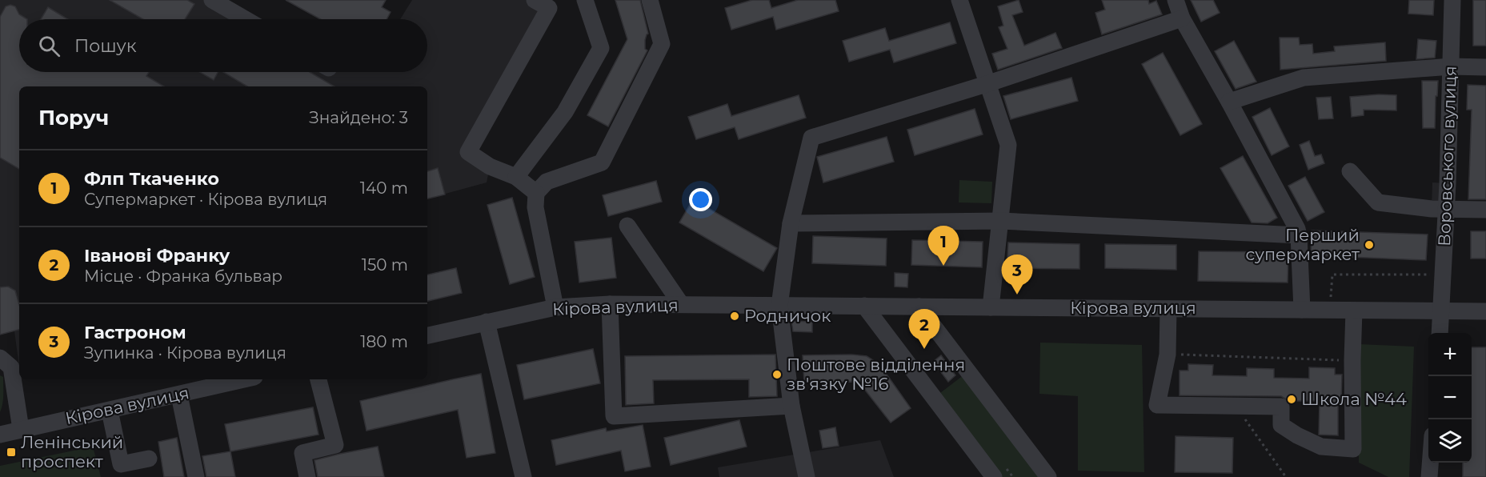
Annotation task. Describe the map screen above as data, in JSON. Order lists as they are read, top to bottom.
{
  "streets": {
    "street": ["Воровського вулиця", "Кірова вулиця"]
  },
  "crossings": [
    ["Воровського вулиця", "Кірова вулиця"]
  ],
  "places": {
    "other": [
      "Перший супермаркет",
      "Родничок",
      "Поштове відділення зв'язку №16",
      "Школа №44"
    ],
    "transit": ["Ленінський проспект"]
  },
  "page": {
    "search": "Пошук",
    "heading": ["Поруч", "Знайдено: 3"],
    "list": [
      {
        "mark": "1",
        "name": "Флп Ткаченко",
        "note": "Супермаркет · Кірова вулиця",
        "value": "140 m"
      },
      {
        "mark": "2",
        "name": "Іванові Франку",
        "note": "Місце · Франка бульвар",
        "value": "150 m"
      },
      {
        "mark": "3",
        "name": "Гастроном",
        "note": "Зупинка · Кірова вулиця",
        "value": "180 m"
      }
    ],
    "pins": ["1", "3", "2"],
    "map_buttons": ["+", "−"]
  }
}
